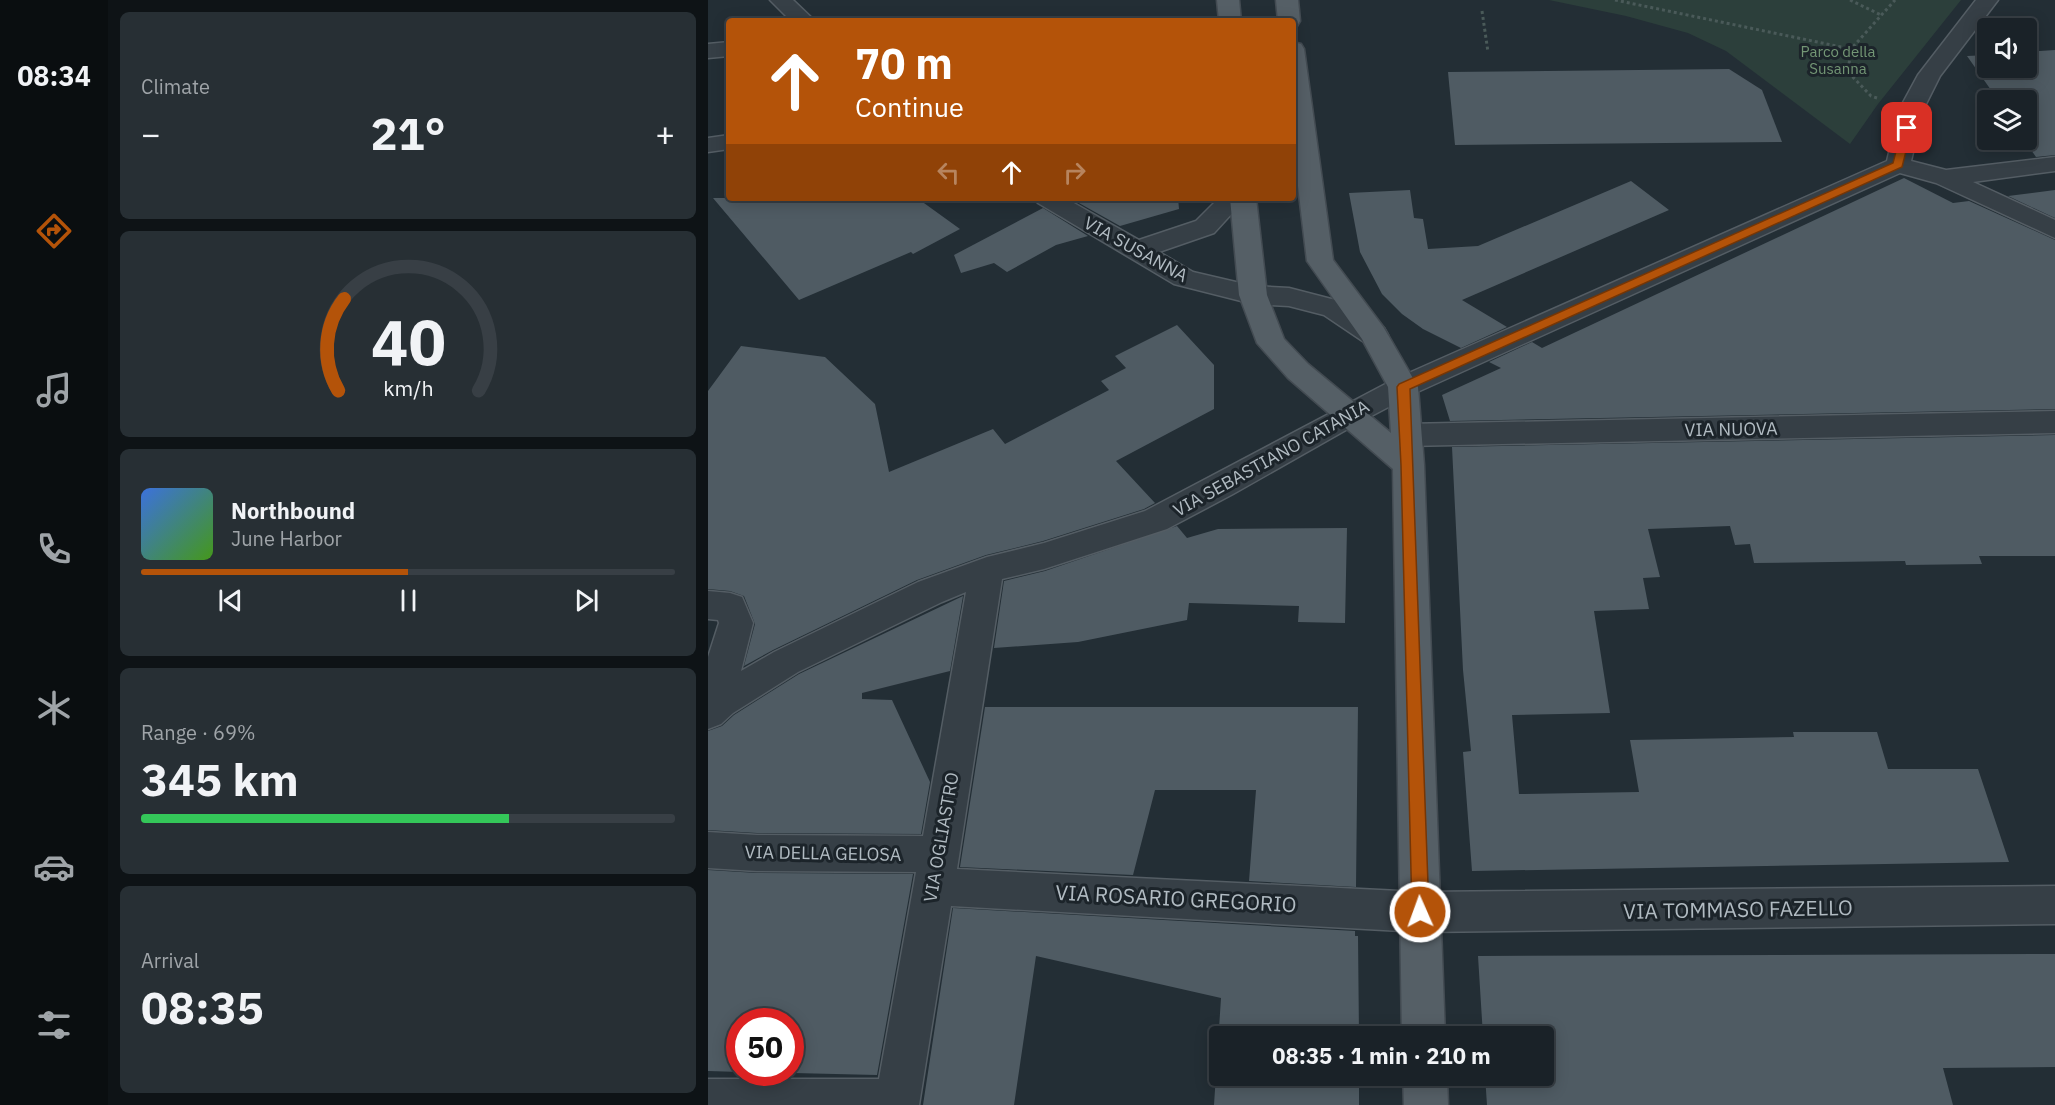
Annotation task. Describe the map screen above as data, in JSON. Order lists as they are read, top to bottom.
{
  "streets": {
    "street": [
      "VIA SUSANNA",
      "VIA NUOVA",
      "VIA SEBASTIANO CATANIA",
      "VIA OGLIASTRO",
      "VIA DELLA GELOSA",
      "VIA ROSARIO GREGORIO",
      "VIA TOMMASO FAZELLO"
    ]
  },
  "crossings": [
    ["VIA SEBASTIANO CATANIA", "VIA OGLIASTRO"],
    ["VIA OGLIASTRO", "VIA DELLA GELOSA"],
    ["VIA OGLIASTRO", "VIA ROSARIO GREGORIO"],
    ["VIA DELLA GELOSA", "VIA ROSARIO GREGORIO"],
    ["VIA ROSARIO GREGORIO", "VIA TOMMASO FAZELLO"]
  ],
  "parks": ["Parco della Susanna"],
  "page": {
    "tabs": "08:34",
    "tile": [
      "Climate",
      ["Range · 69%", "345 km"],
      ["Arrival", "08:35"]
    ],
    "turn": ["70 m", "Continue"],
    "heat": ["−", "21°", "+"],
    "song": ["Northbound", "June Harbor"],
    "limit": "50",
    "trip": "08:35 · 1 min · 210 m",
    "gauge": ["40", "km/h"]
  }
}
